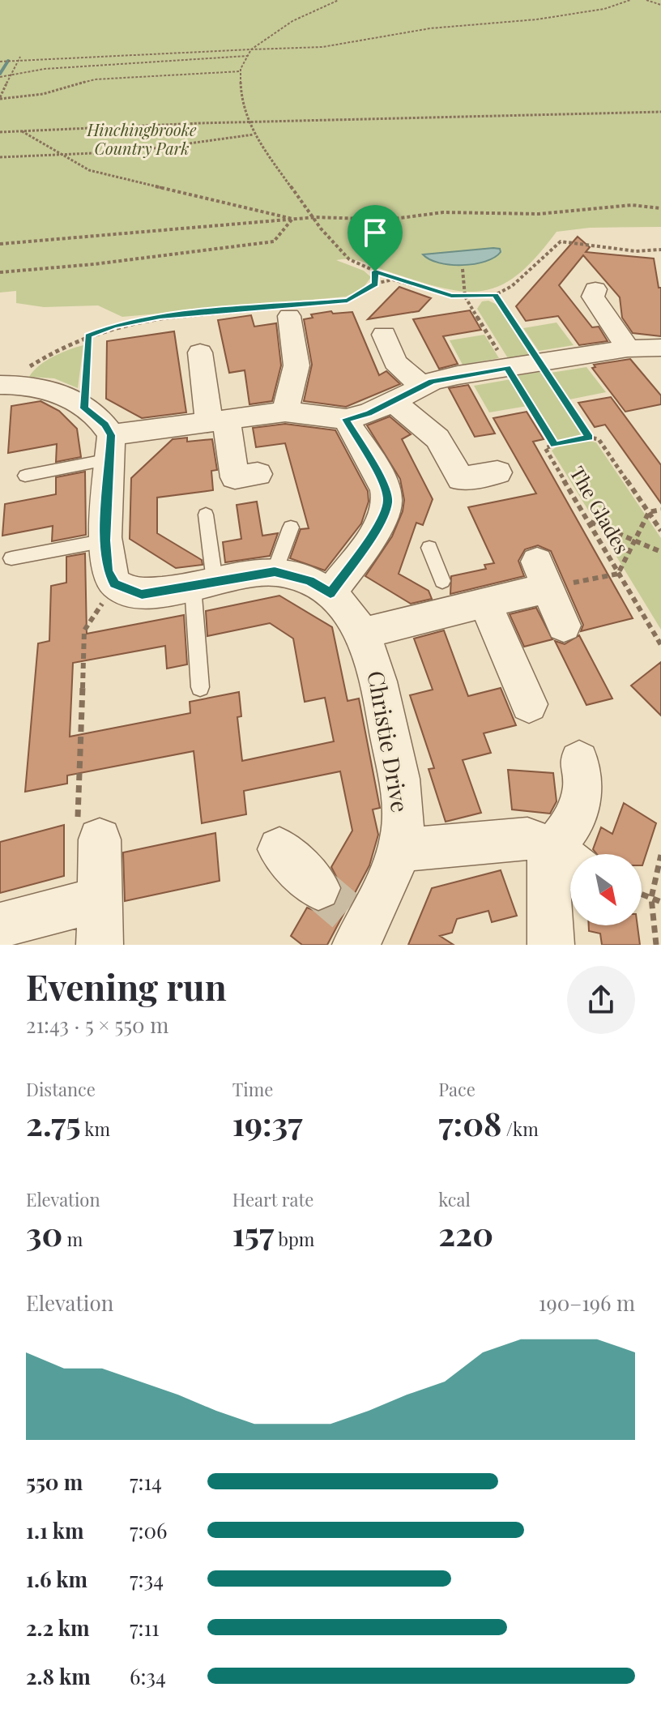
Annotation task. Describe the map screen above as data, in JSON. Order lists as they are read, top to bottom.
{
  "streets": {
    "street": ["Christie Drive"],
    "path": ["The Glades"]
  },
  "parks": ["Hinchingbrooke Country Park"],
  "north": "bottom right",
  "page": {
    "heading": ["Evening run", "21:43 · 5 × 550 m"],
    "stats": [
      ["Distance", "2.75 km"],
      ["Time", "19:37"],
      ["Pace", "7:08 /km"],
      ["Elevation", "30 m"],
      ["Heart rate", "157 bpm"],
      ["kcal", "220"]
    ],
    "chart": ["Elevation", "190–196 m"],
    "list": [
      {
        "name": "550 m",
        "note": "7:14"
      },
      {
        "name": "1.1 km",
        "note": "7:06"
      },
      {
        "name": "1.6 km",
        "note": "7:34"
      },
      {
        "name": "2.2 km",
        "note": "7:11"
      },
      {
        "name": "2.8 km",
        "note": "6:34"
      }
    ]
  }
}
